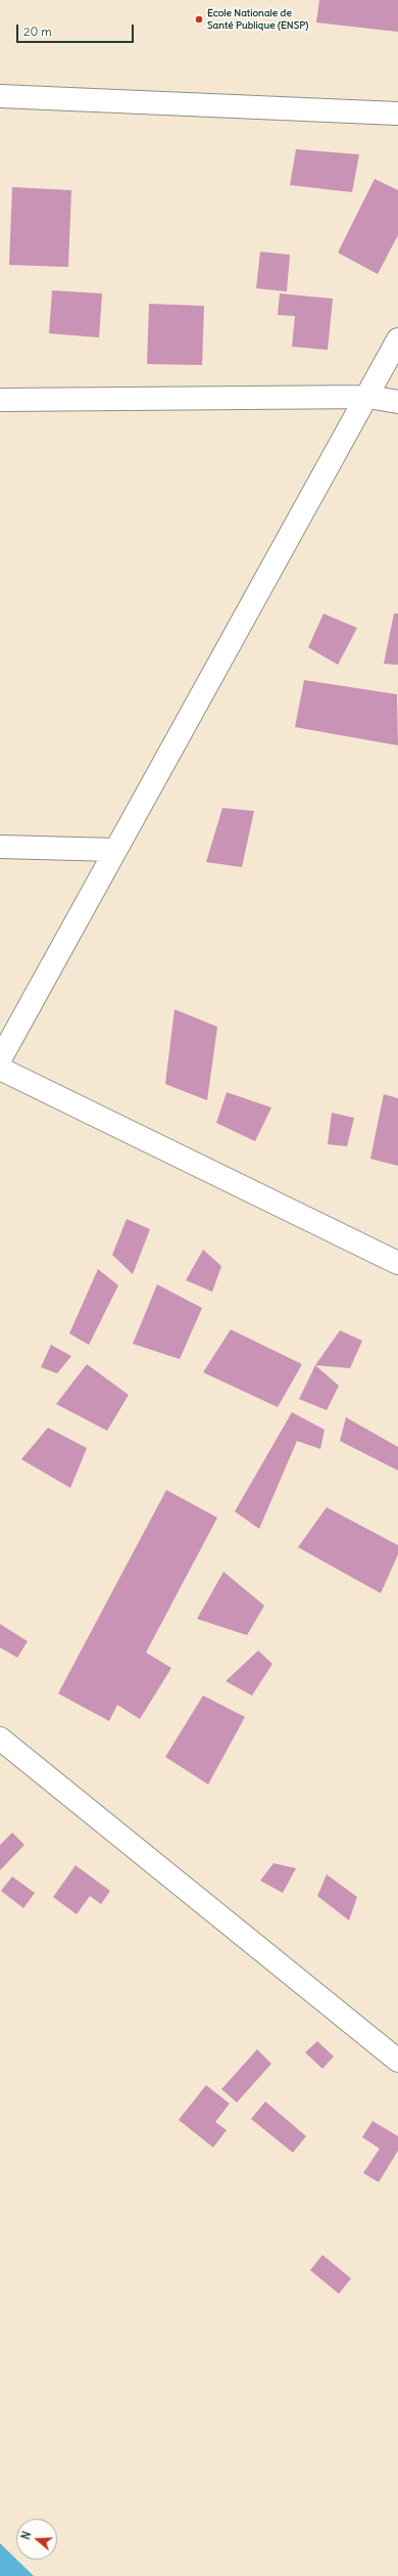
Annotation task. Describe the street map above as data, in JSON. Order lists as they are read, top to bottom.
{
  "places": ["Ecole Nationale de Santé Publique (ENSP)"],
  "scale_bar": "20 m",
  "north": "left"
}
